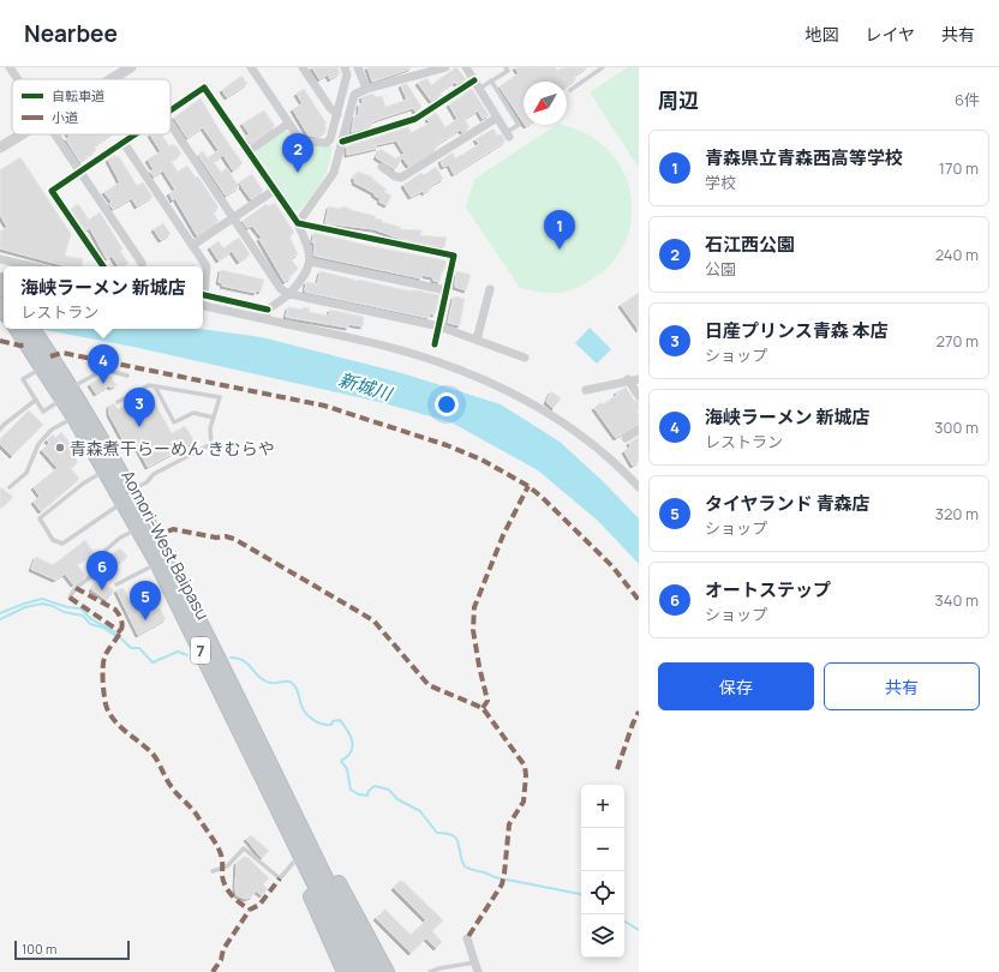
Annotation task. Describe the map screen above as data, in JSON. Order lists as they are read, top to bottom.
{
  "streets": {
    "highway": ["Aomori-West Baipasu", "7"]
  },
  "water": ["新城川"],
  "places": ["青森煮干らーめん きむらや"],
  "legend": ["自転車道", "小道"],
  "scale_bar": "100 m",
  "north": "bottom left",
  "page": {
    "header": "Nearbee",
    "nav": ["地図", "レイヤ", "共有"],
    "heading": ["周辺", "6件"],
    "list": [
      {
        "mark": "1",
        "name": "青森県立青森西高等学校",
        "note": "学校",
        "value": "170 m"
      },
      {
        "mark": "2",
        "name": "石江西公園",
        "note": "公園",
        "value": "240 m"
      },
      {
        "mark": "3",
        "name": "日産プリンス青森 本店",
        "note": "ショップ",
        "value": "270 m"
      },
      {
        "mark": "4",
        "name": "海峡ラーメン 新城店",
        "note": "レストラン",
        "value": "300 m"
      },
      {
        "mark": "5",
        "name": "タイヤランド 青森店",
        "note": "ショップ",
        "value": "320 m"
      },
      {
        "mark": "6",
        "name": "オートステップ",
        "note": "ショップ",
        "value": "340 m"
      }
    ],
    "pins": [
      "2",
      "1",
      "4",
      "3",
      "6",
      "5"
    ],
    "popup": ["海峡ラーメン 新城店", "レストラン"],
    "buttons": ["保存", "共有"],
    "map_buttons": ["+", "−"],
    "scale": "100 m"
  }
}
